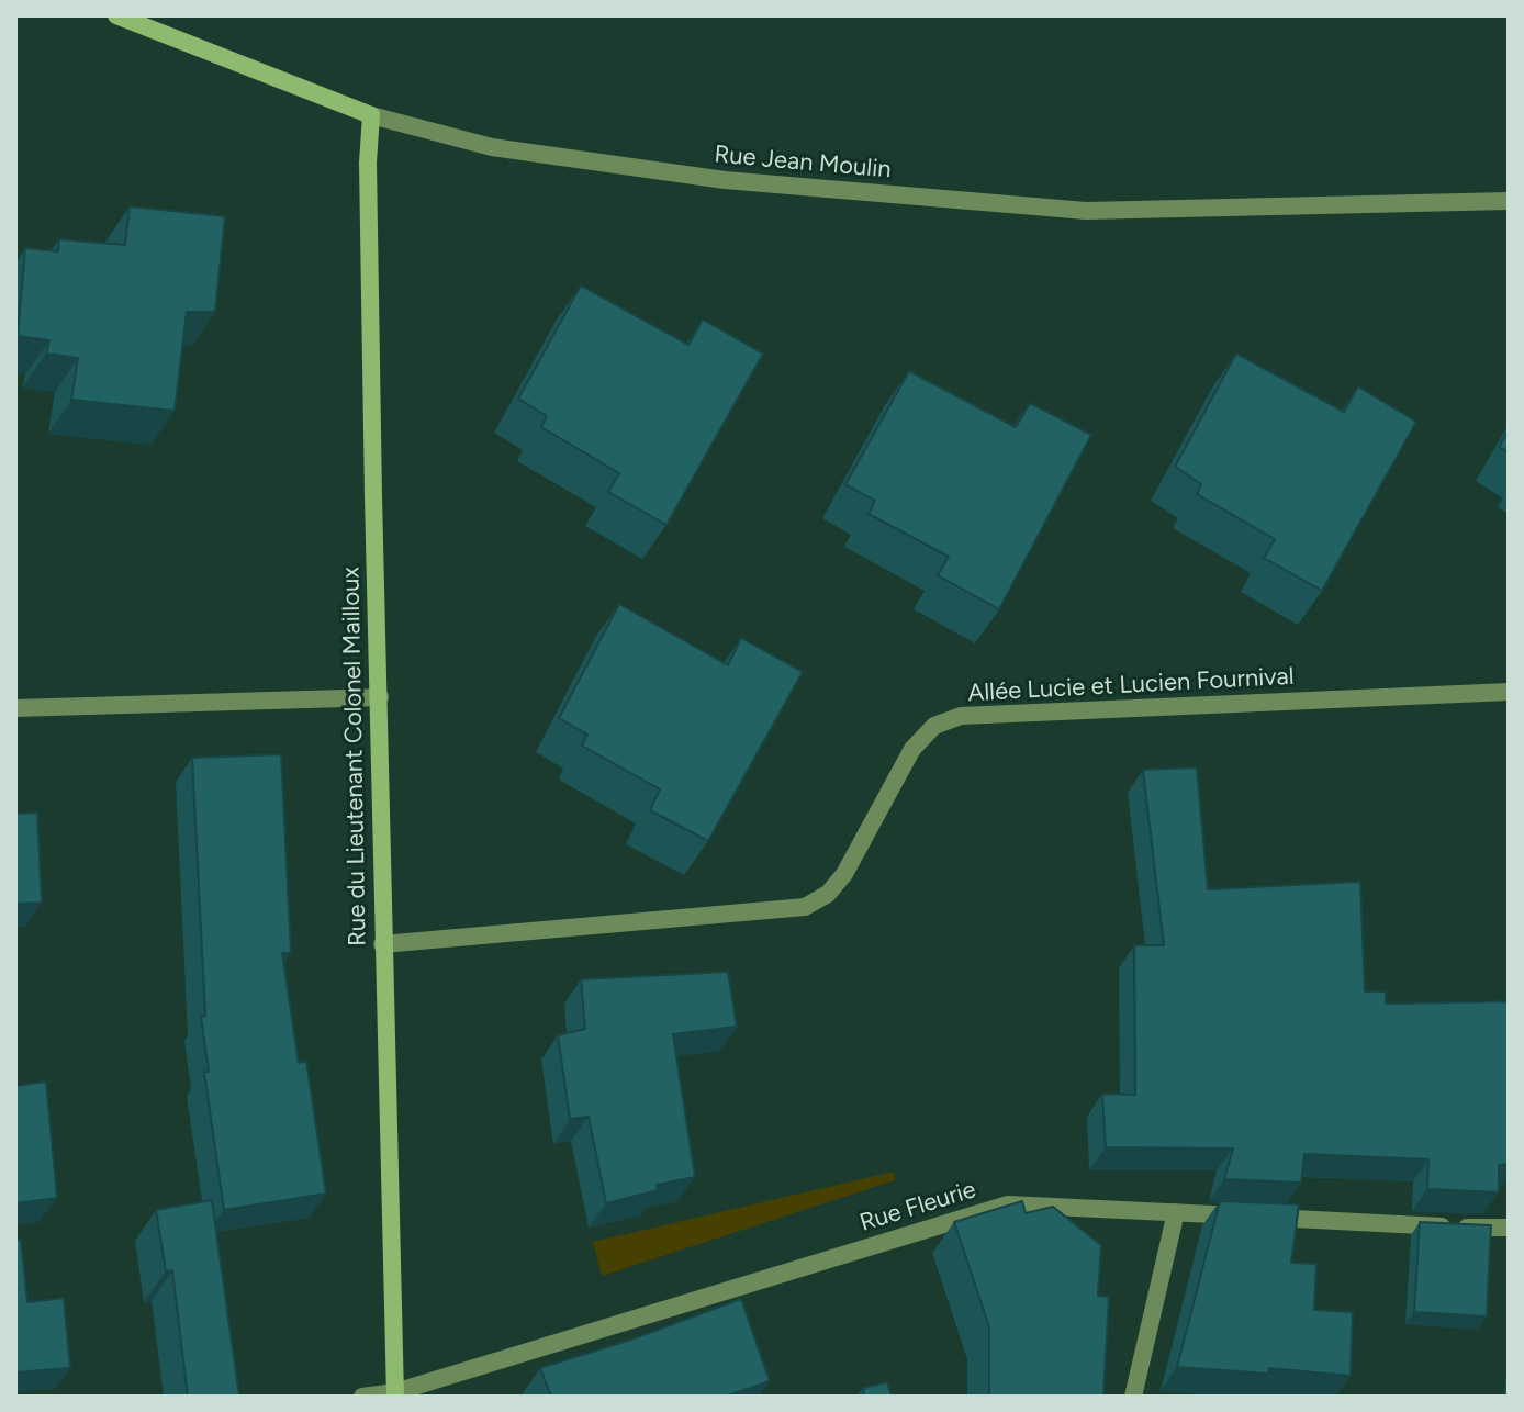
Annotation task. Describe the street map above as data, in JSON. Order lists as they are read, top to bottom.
{
  "streets": {
    "street": [
      "Rue Jean Moulin",
      "Allée Lucie et Lucien Fournival",
      "Rue du Lieutenant Colonel Mailloux",
      "Rue Fleurie"
    ]
  },
  "crossings": [
    ["Rue Jean Moulin", "Rue du Lieutenant Colonel Mailloux"],
    ["Allée Lucie et Lucien Fournival", "Rue du Lieutenant Colonel Mailloux"],
    ["Rue du Lieutenant Colonel Mailloux", "Rue Fleurie"]
  ]
}
